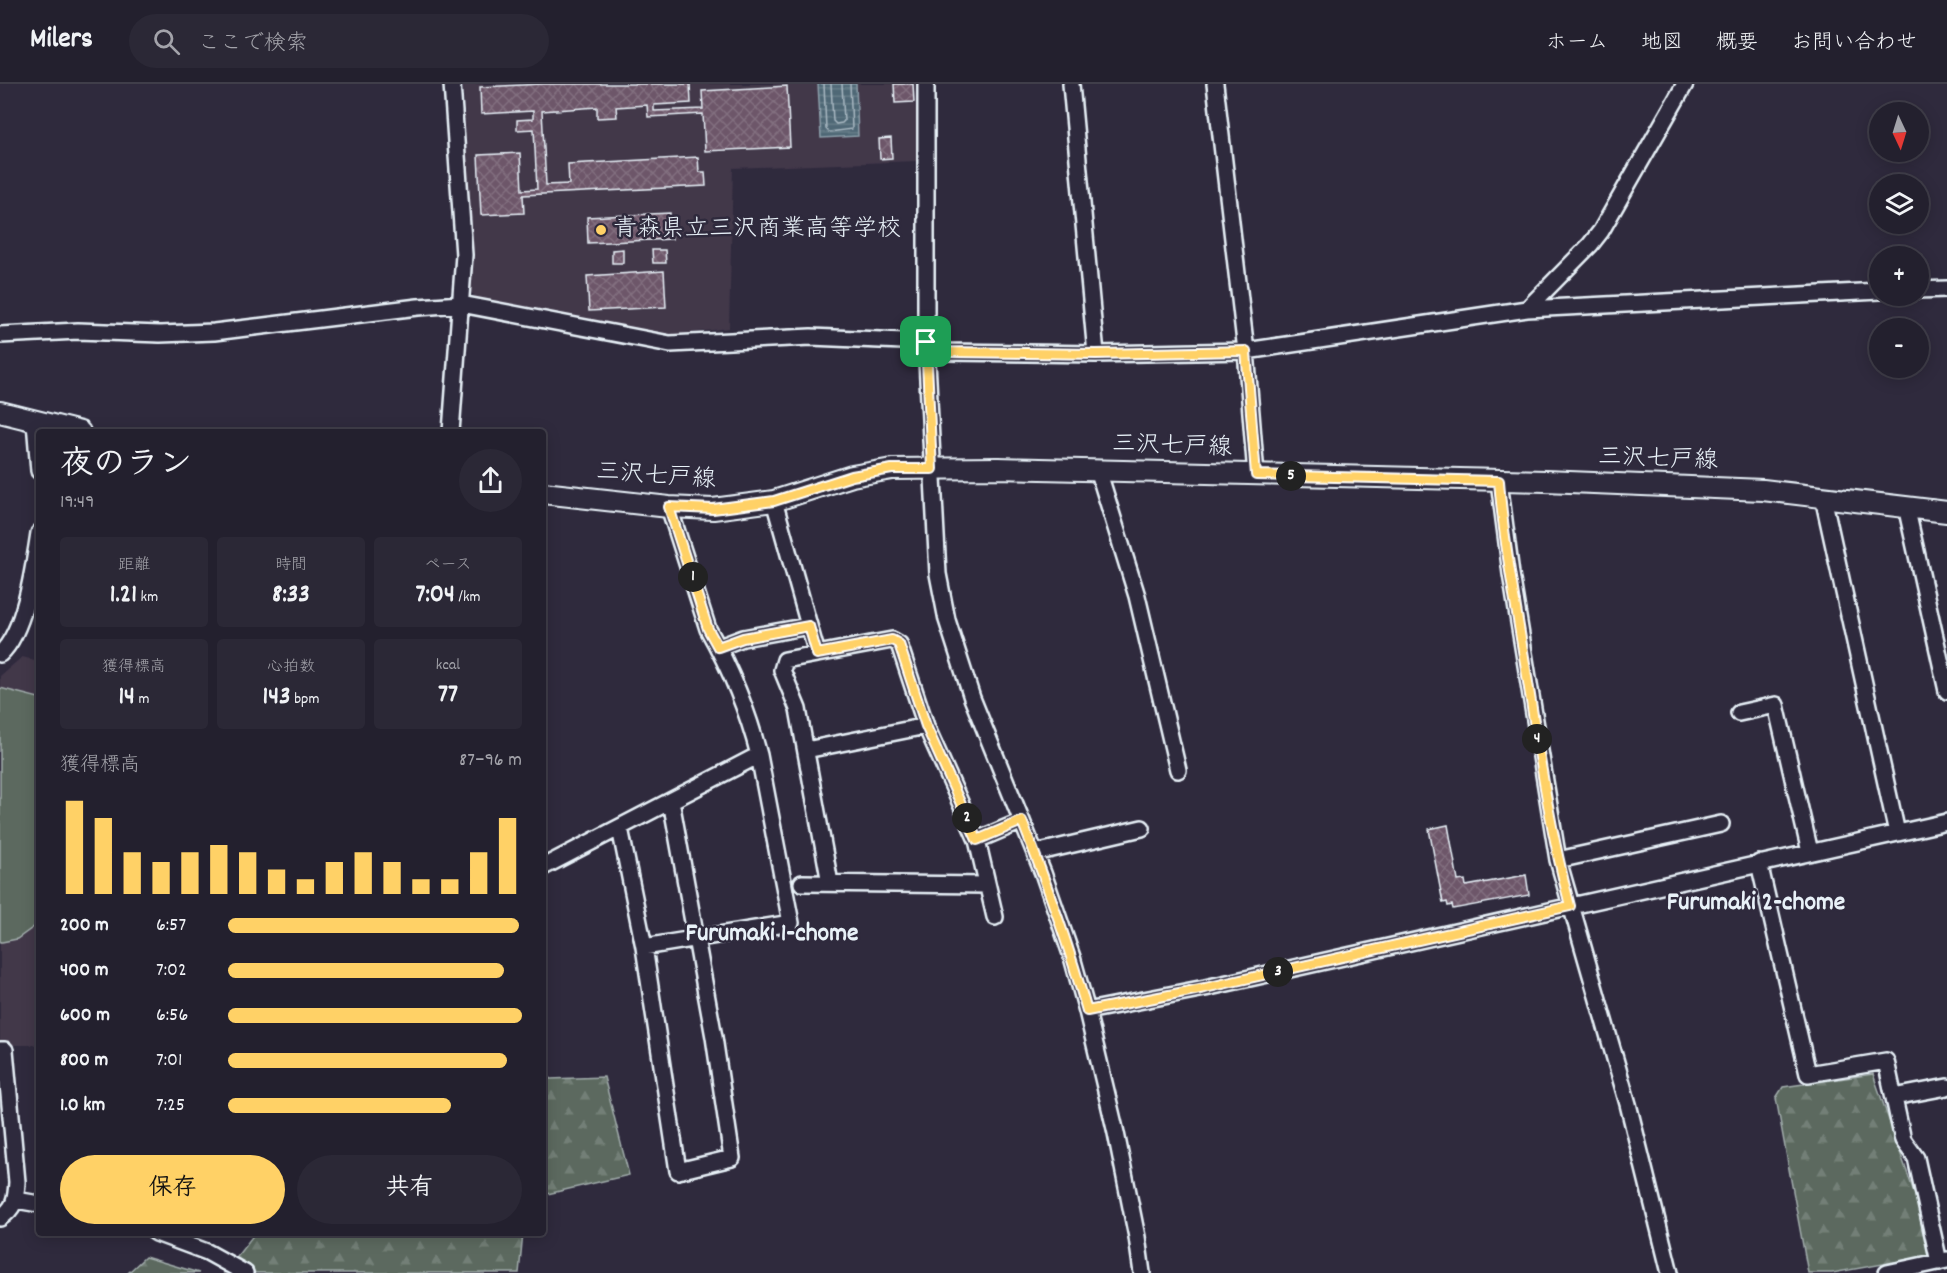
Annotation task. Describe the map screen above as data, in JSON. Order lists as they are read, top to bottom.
{
  "streets": {
    "main road": ["三沢七戸線"]
  },
  "districts": ["Furumaki 2-chome", "Furumaki 1-chome"],
  "places": ["青森県立三沢商業高等学校"],
  "north": "bottom",
  "page": {
    "header": "Milers",
    "search": "ここで検索",
    "nav": [
      "ホーム",
      "地図",
      "概要",
      "お問い合わせ"
    ],
    "map_buttons": ["+", "−"],
    "heading": ["夜のラン", "19:49"],
    "pins": [
      "5",
      "1",
      "4",
      "2",
      "3"
    ],
    "stats": [
      ["距離", "1.21 km"],
      ["時間", "8:33"],
      ["ペース", "7:04 /km"],
      ["獲得標高", "14 m"],
      ["心拍数", "143 bpm"],
      ["kcal", "77"]
    ],
    "chart": ["獲得標高", "87–96 m"],
    "list": [
      {
        "name": "200 m",
        "note": "6:57"
      },
      {
        "name": "400 m",
        "note": "7:02"
      },
      {
        "name": "600 m",
        "note": "6:56"
      },
      {
        "name": "800 m",
        "note": "7:01"
      },
      {
        "name": "1.0 km",
        "note": "7:25"
      }
    ],
    "buttons": ["保存", "共有"]
  }
}
